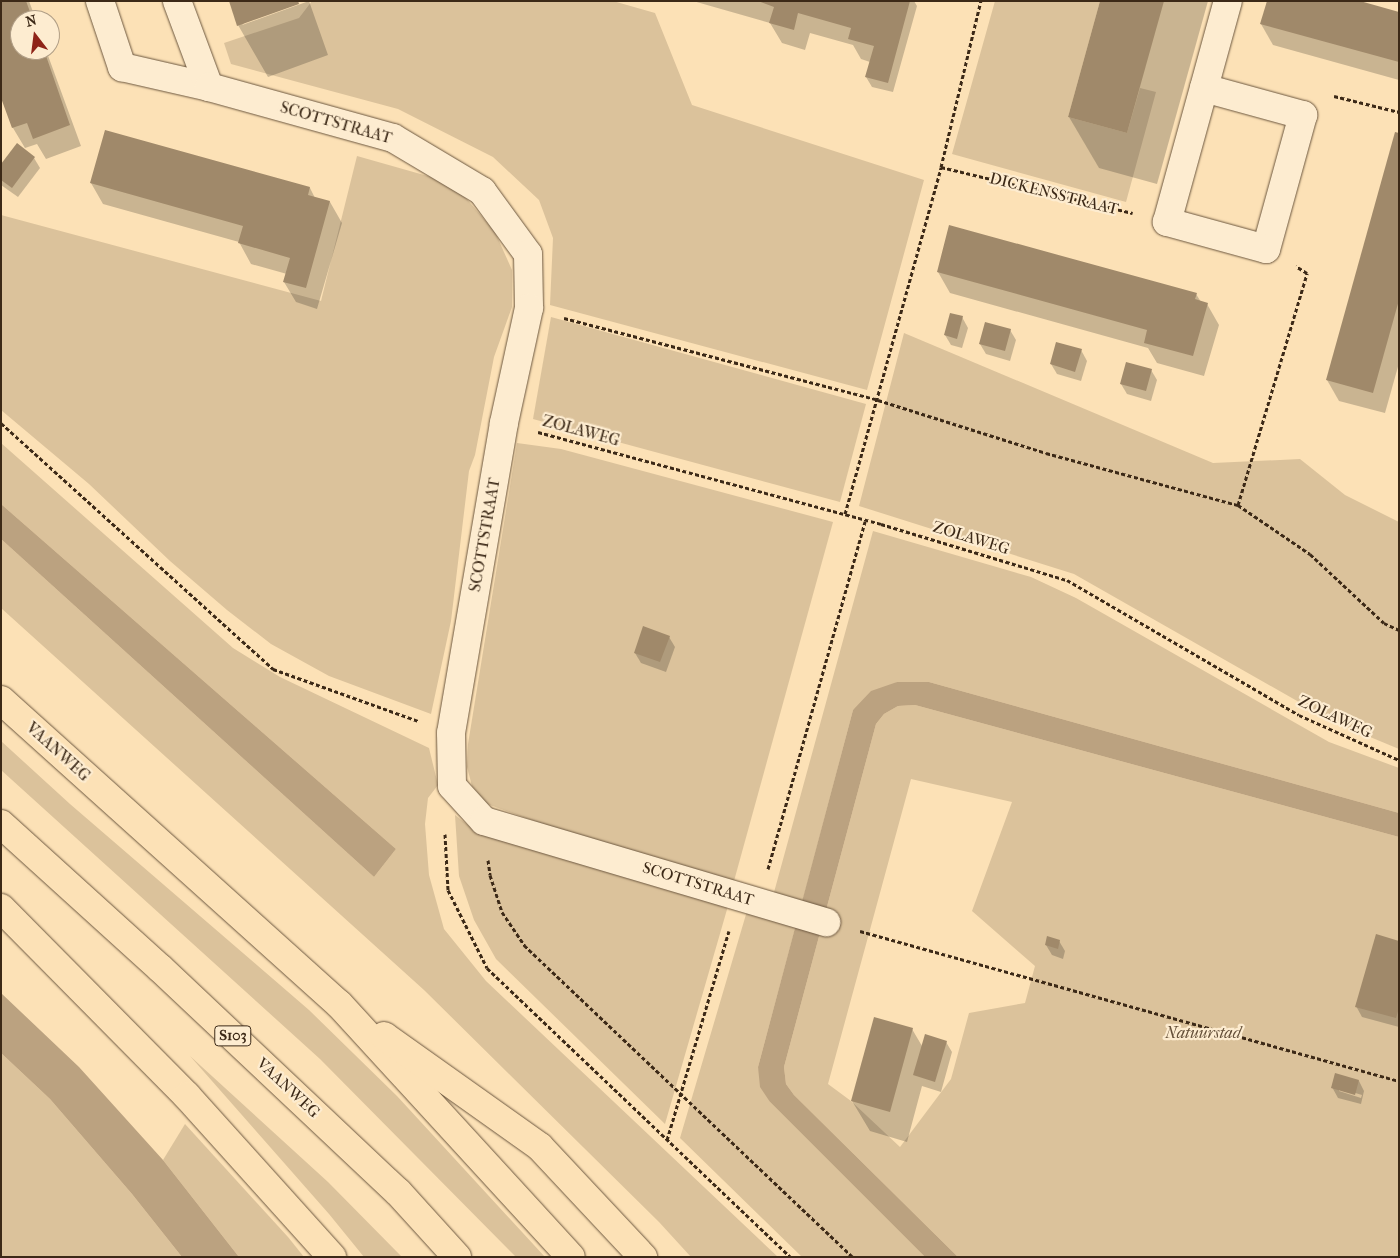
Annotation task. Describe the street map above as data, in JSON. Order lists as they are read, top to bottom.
{
  "streets": {
    "highway": ["VAANWEG", "S103"],
    "street": ["SCOTTSTRAAT"],
    "path": ["DICKENSSTRAAT", "ZOLAWEG"]
  },
  "crossings": [
    ["SCOTTSTRAAT", "ZOLAWEG"]
  ],
  "parks": ["Natuurstad"],
  "north": "top"
}
